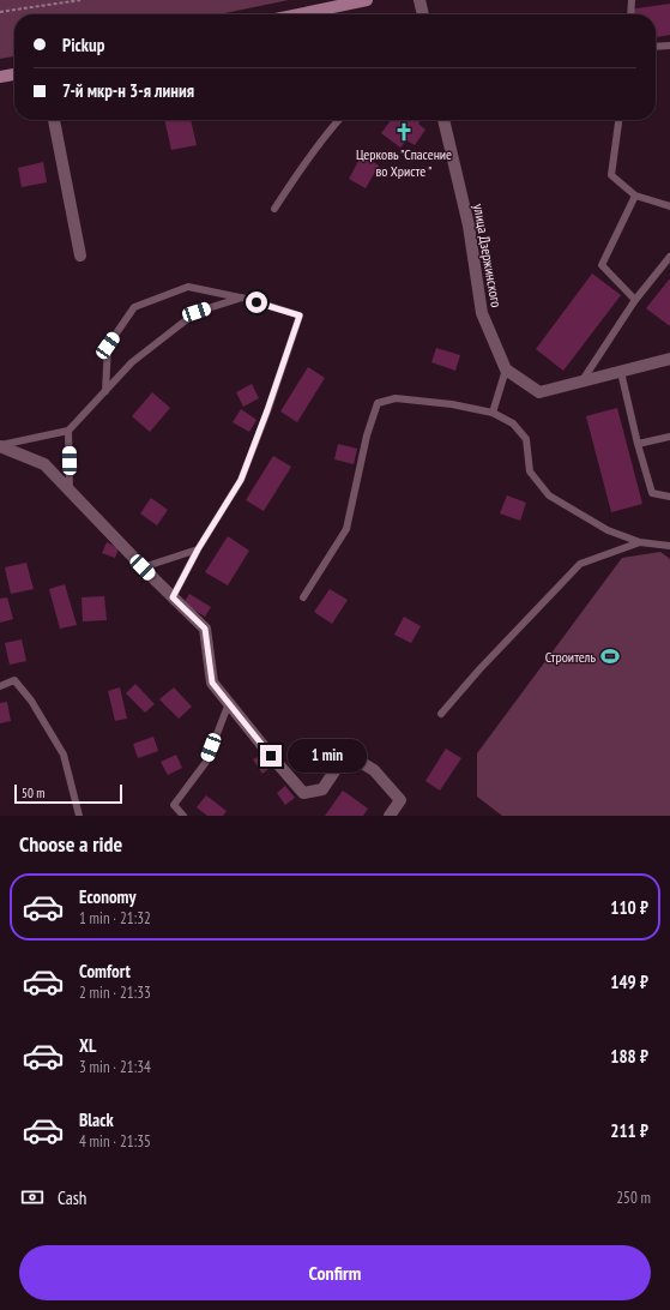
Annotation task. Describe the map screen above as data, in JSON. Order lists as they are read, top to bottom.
{
  "streets": {
    "street": ["улица Дзержинского"]
  },
  "places": {
    "church": ["Церковь \"Спасение во Христе \""],
    "sports": ["Строитель"]
  },
  "scale_bar": "50 m",
  "page": {
    "banner": ["Pickup", "7-й мкр-н 3-я линия"],
    "bubble": "1 min",
    "scale": "50 m",
    "heading": "Choose a ride",
    "list": [
      {
        "name": "Economy",
        "note": "1 min · 21:32",
        "value": "110 ₽"
      },
      {
        "name": "Comfort",
        "note": "2 min · 21:33",
        "value": "149 ₽"
      },
      {
        "name": "XL",
        "note": "3 min · 21:34",
        "value": "188 ₽"
      },
      {
        "name": "Black",
        "note": "4 min · 21:35",
        "value": "211 ₽"
      }
    ],
    "pay": ["Cash", "250 m"],
    "buttons": "Confirm"
  }
}
